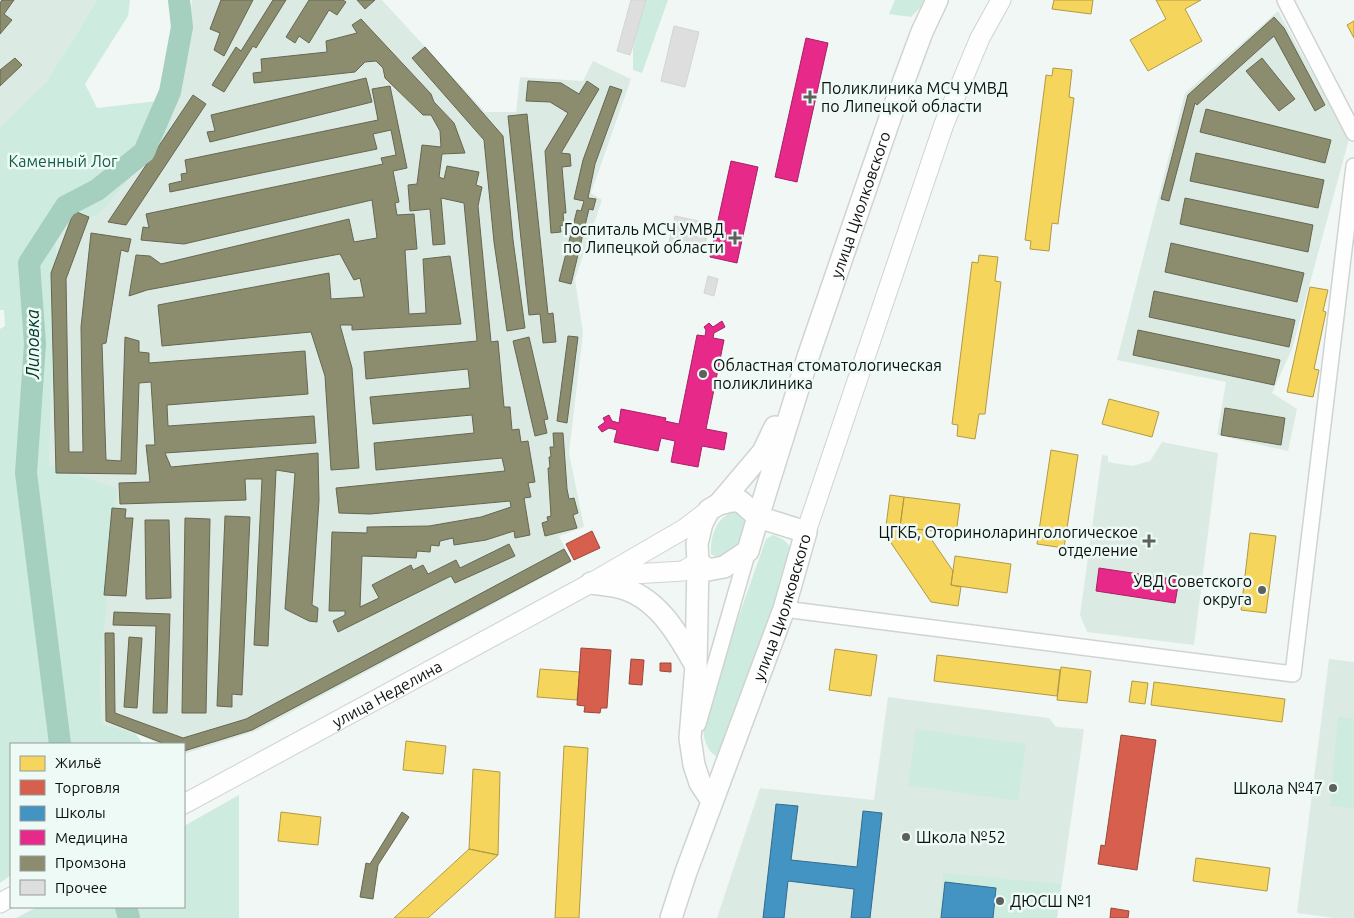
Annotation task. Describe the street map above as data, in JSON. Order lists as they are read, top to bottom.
{
  "streets": {
    "main road": ["улица Циолковского"],
    "street": ["улица Неделина"]
  },
  "crossings": [
    ["улица Циолковского", "улица Неделина"]
  ],
  "water": ["Липовка"],
  "parks": ["Каменный Лог"],
  "places": {
    "health": ["Поликлиника МСЧ УМВД по Липецкой области", "Госпиталь МСЧ УМВД по Липецкой области", "ЦГКБ, Оториноларингологическое отделение"],
    "other": [
      "Областная стоматологическая поликлиника",
      "УВД Советского округа",
      "Школа №47",
      "Школа №52",
      "ДЮСШ №1"
    ]
  },
  "legend": [
    "Жильё",
    "Торговля",
    "Школы",
    "Медицина",
    "Промзона",
    "Прочее"
  ]
}
